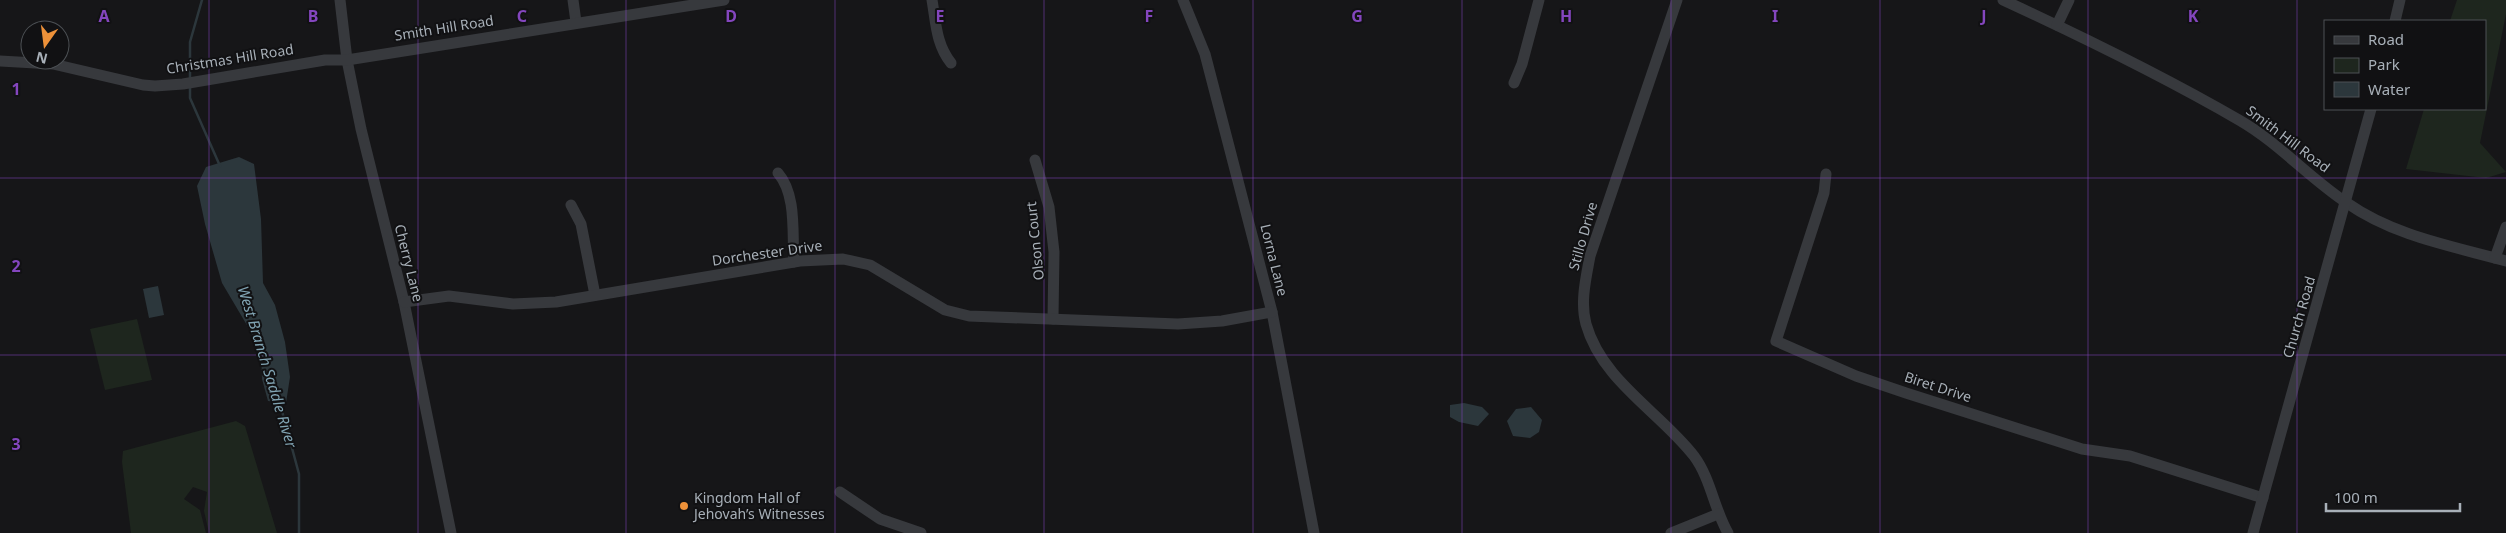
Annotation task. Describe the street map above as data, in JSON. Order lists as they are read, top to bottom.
{
  "streets": {
    "street": [
      "Smith Hill Road",
      "Christmas Hill Road",
      "Stillo Drive",
      "Olson Court",
      "Dorchester Drive",
      "Lorna Lane",
      "Cherry Lane",
      "Church Road",
      "Biret Drive"
    ]
  },
  "crossings": [
    ["Smith Hill Road", "Christmas Hill Road"],
    ["Smith Hill Road", "Cherry Lane"],
    ["Smith Hill Road", "Church Road"],
    ["Christmas Hill Road", "Cherry Lane"],
    ["Olson Court", "Dorchester Drive"],
    ["Dorchester Drive", "Lorna Lane"],
    ["Dorchester Drive", "Cherry Lane"],
    ["Church Road", "Biret Drive"]
  ],
  "water": ["West Branch Saddle River"],
  "places": ["Kingdom Hall of Jehovah’s Witnesses"],
  "legend": ["Road", "Park", "Water"],
  "scale_bar": "100 m",
  "north": "bottom",
  "grid": {
    "columns": [
      "A",
      "B",
      "C",
      "D",
      "E",
      "F",
      "G",
      "H",
      "I",
      "J",
      "K"
    ],
    "rows": ["1", "2", "3"]
  }
}
